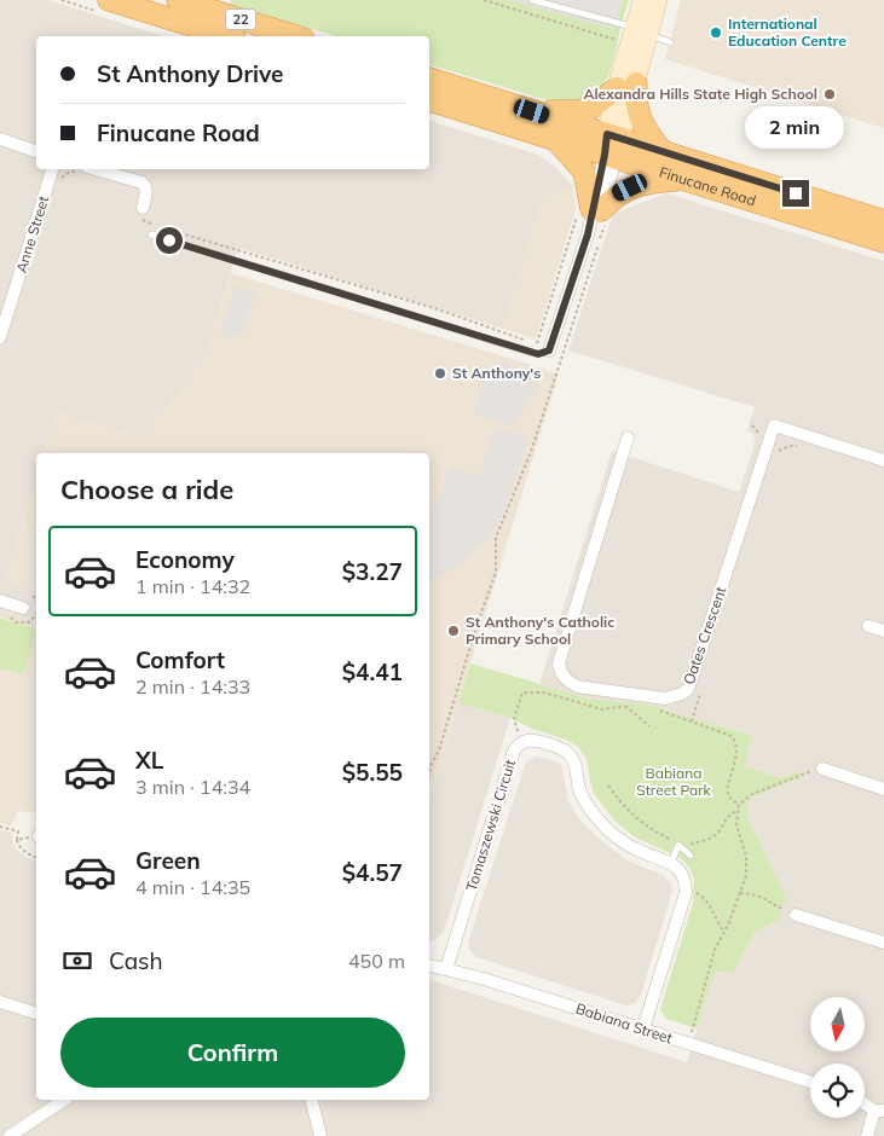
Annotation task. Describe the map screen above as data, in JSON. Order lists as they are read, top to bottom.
{
  "streets": {
    "highway": ["22", "Finucane Road"],
    "street": [
      "Anne Street",
      "Oates Crescent",
      "Tomaszewski Circuit",
      "Babiana Street"
    ]
  },
  "crossings": [
    ["Tomaszewski Circuit", "Babiana Street"]
  ],
  "parks": ["Babiana Street Park"],
  "places": [
    "International Education Centre",
    "Alexandra Hills State High School",
    "St Anthony's",
    "St Anthony's Catholic Primary School"
  ],
  "north": "bottom",
  "page": {
    "banner": ["St Anthony Drive", "Finucane Road"],
    "bubble": "2 min",
    "heading": "Choose a ride",
    "list": [
      {
        "name": "Economy",
        "note": "1 min · 14:32",
        "value": "$3.27"
      },
      {
        "name": "Comfort",
        "note": "2 min · 14:33",
        "value": "$4.41"
      },
      {
        "name": "XL",
        "note": "3 min · 14:34",
        "value": "$5.55"
      },
      {
        "name": "Green",
        "note": "4 min · 14:35",
        "value": "$4.57"
      }
    ],
    "pay": ["Cash", "450 m"],
    "buttons": "Confirm"
  }
}
